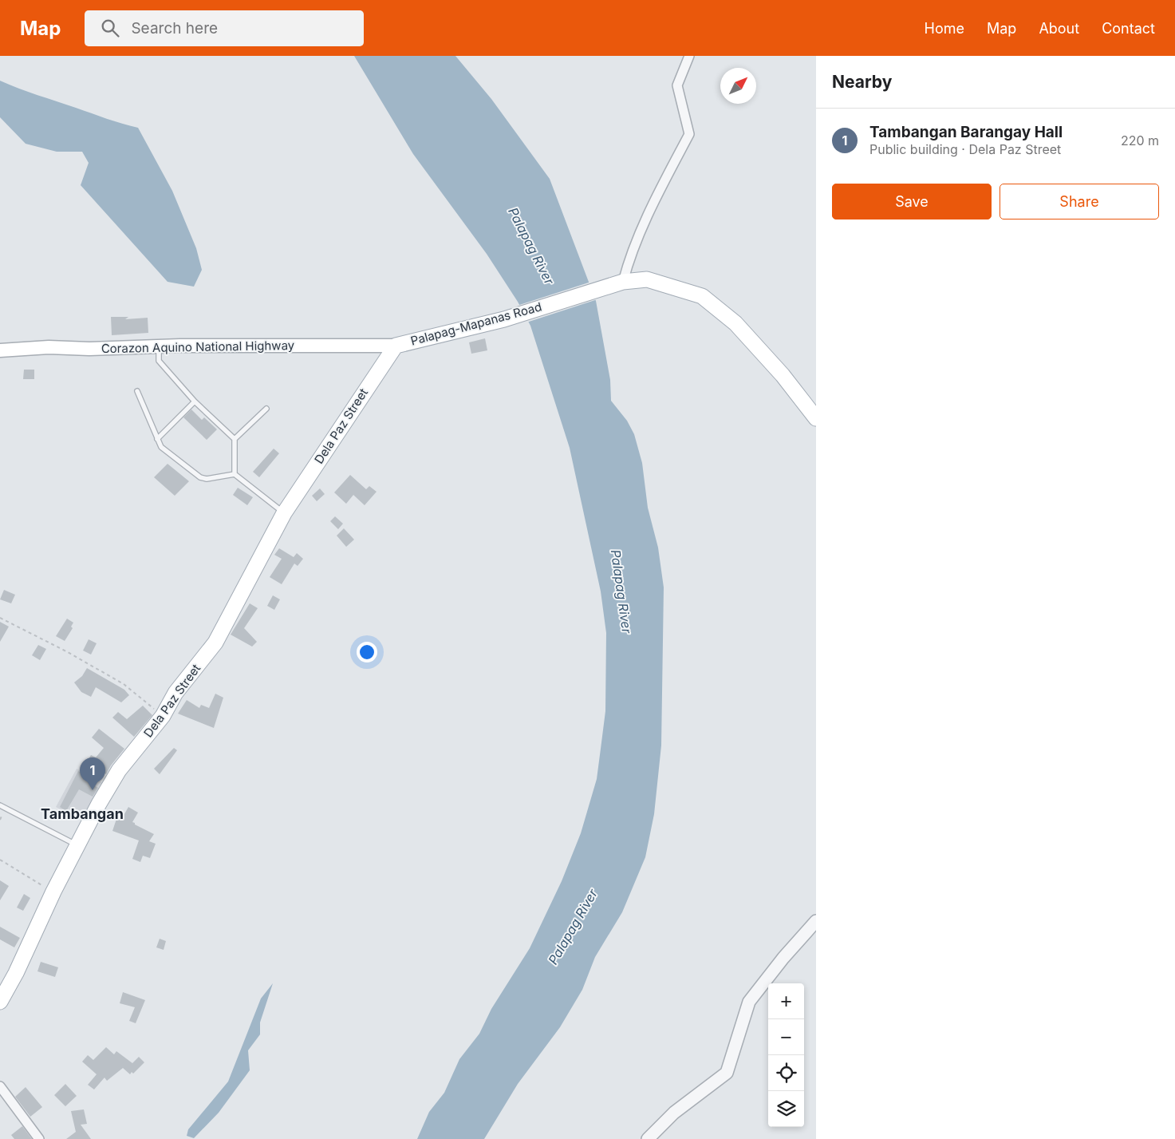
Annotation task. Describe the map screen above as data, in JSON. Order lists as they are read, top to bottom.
{
  "streets": {
    "main road": ["Palapag-Mapanas Road", "Corazon Aquino National Highway", "Dela Paz Street"]
  },
  "crossings": [
    ["Palapag-Mapanas Road", "Corazon Aquino National Highway"],
    ["Palapag-Mapanas Road", "Dela Paz Street"],
    ["Corazon Aquino National Highway", "Dela Paz Street"]
  ],
  "districts": ["Tambangan"],
  "water": ["Palapag River"],
  "north": "top right",
  "page": {
    "header": "Map",
    "search": "Search here",
    "nav": [
      "Home",
      "Map",
      "About",
      "Contact"
    ],
    "heading": "Nearby",
    "list": [
      {
        "mark": "1",
        "name": "Tambangan Barangay Hall",
        "note": "Public building · Dela Paz Street",
        "value": "220 m"
      }
    ],
    "buttons": ["Save", "Share"],
    "pins": "1",
    "map_buttons": ["+", "−"]
  }
}
